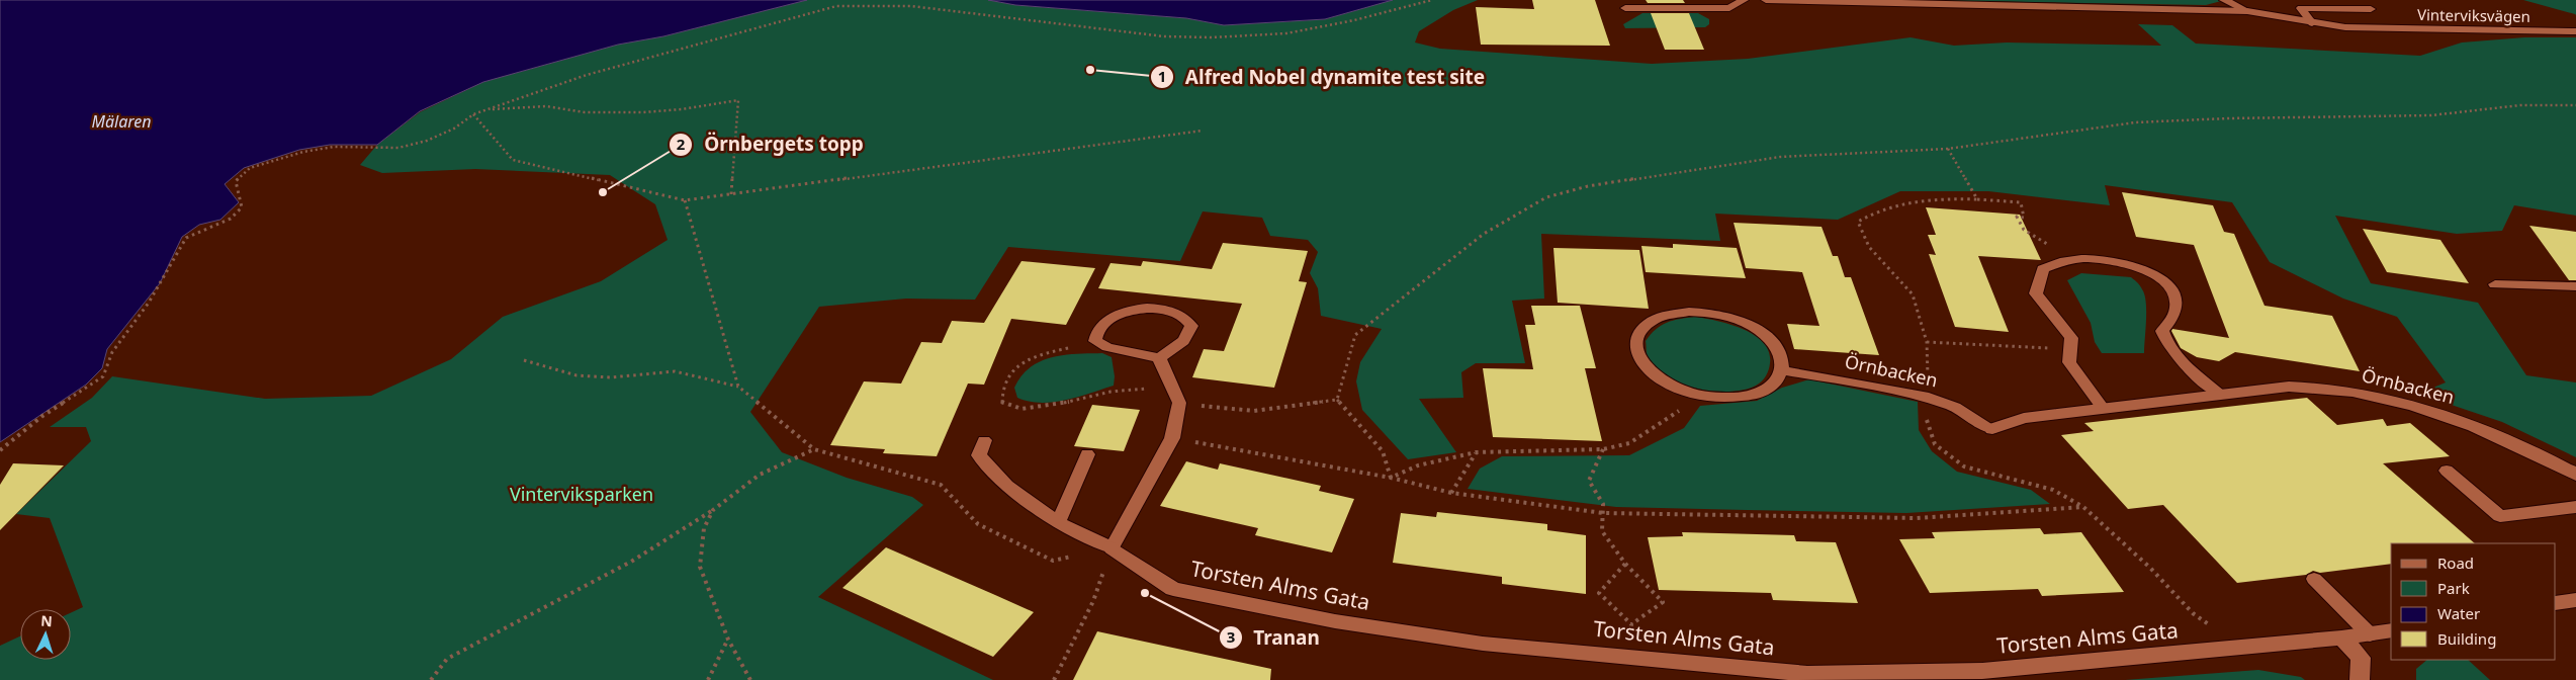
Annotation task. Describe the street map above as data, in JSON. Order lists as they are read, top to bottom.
{
  "streets": {
    "street": ["Vinterviksvägen", "Örnbacken", "Torsten Alms Gata"]
  },
  "water": ["Mälaren"],
  "parks": ["Vinterviksparken"],
  "places": ["Alfred Nobel dynamite test site", "Örnbergets topp", "Tranan"],
  "legend": [
    "Road",
    "Park",
    "Water",
    "Building"
  ],
  "north": "top"
}
